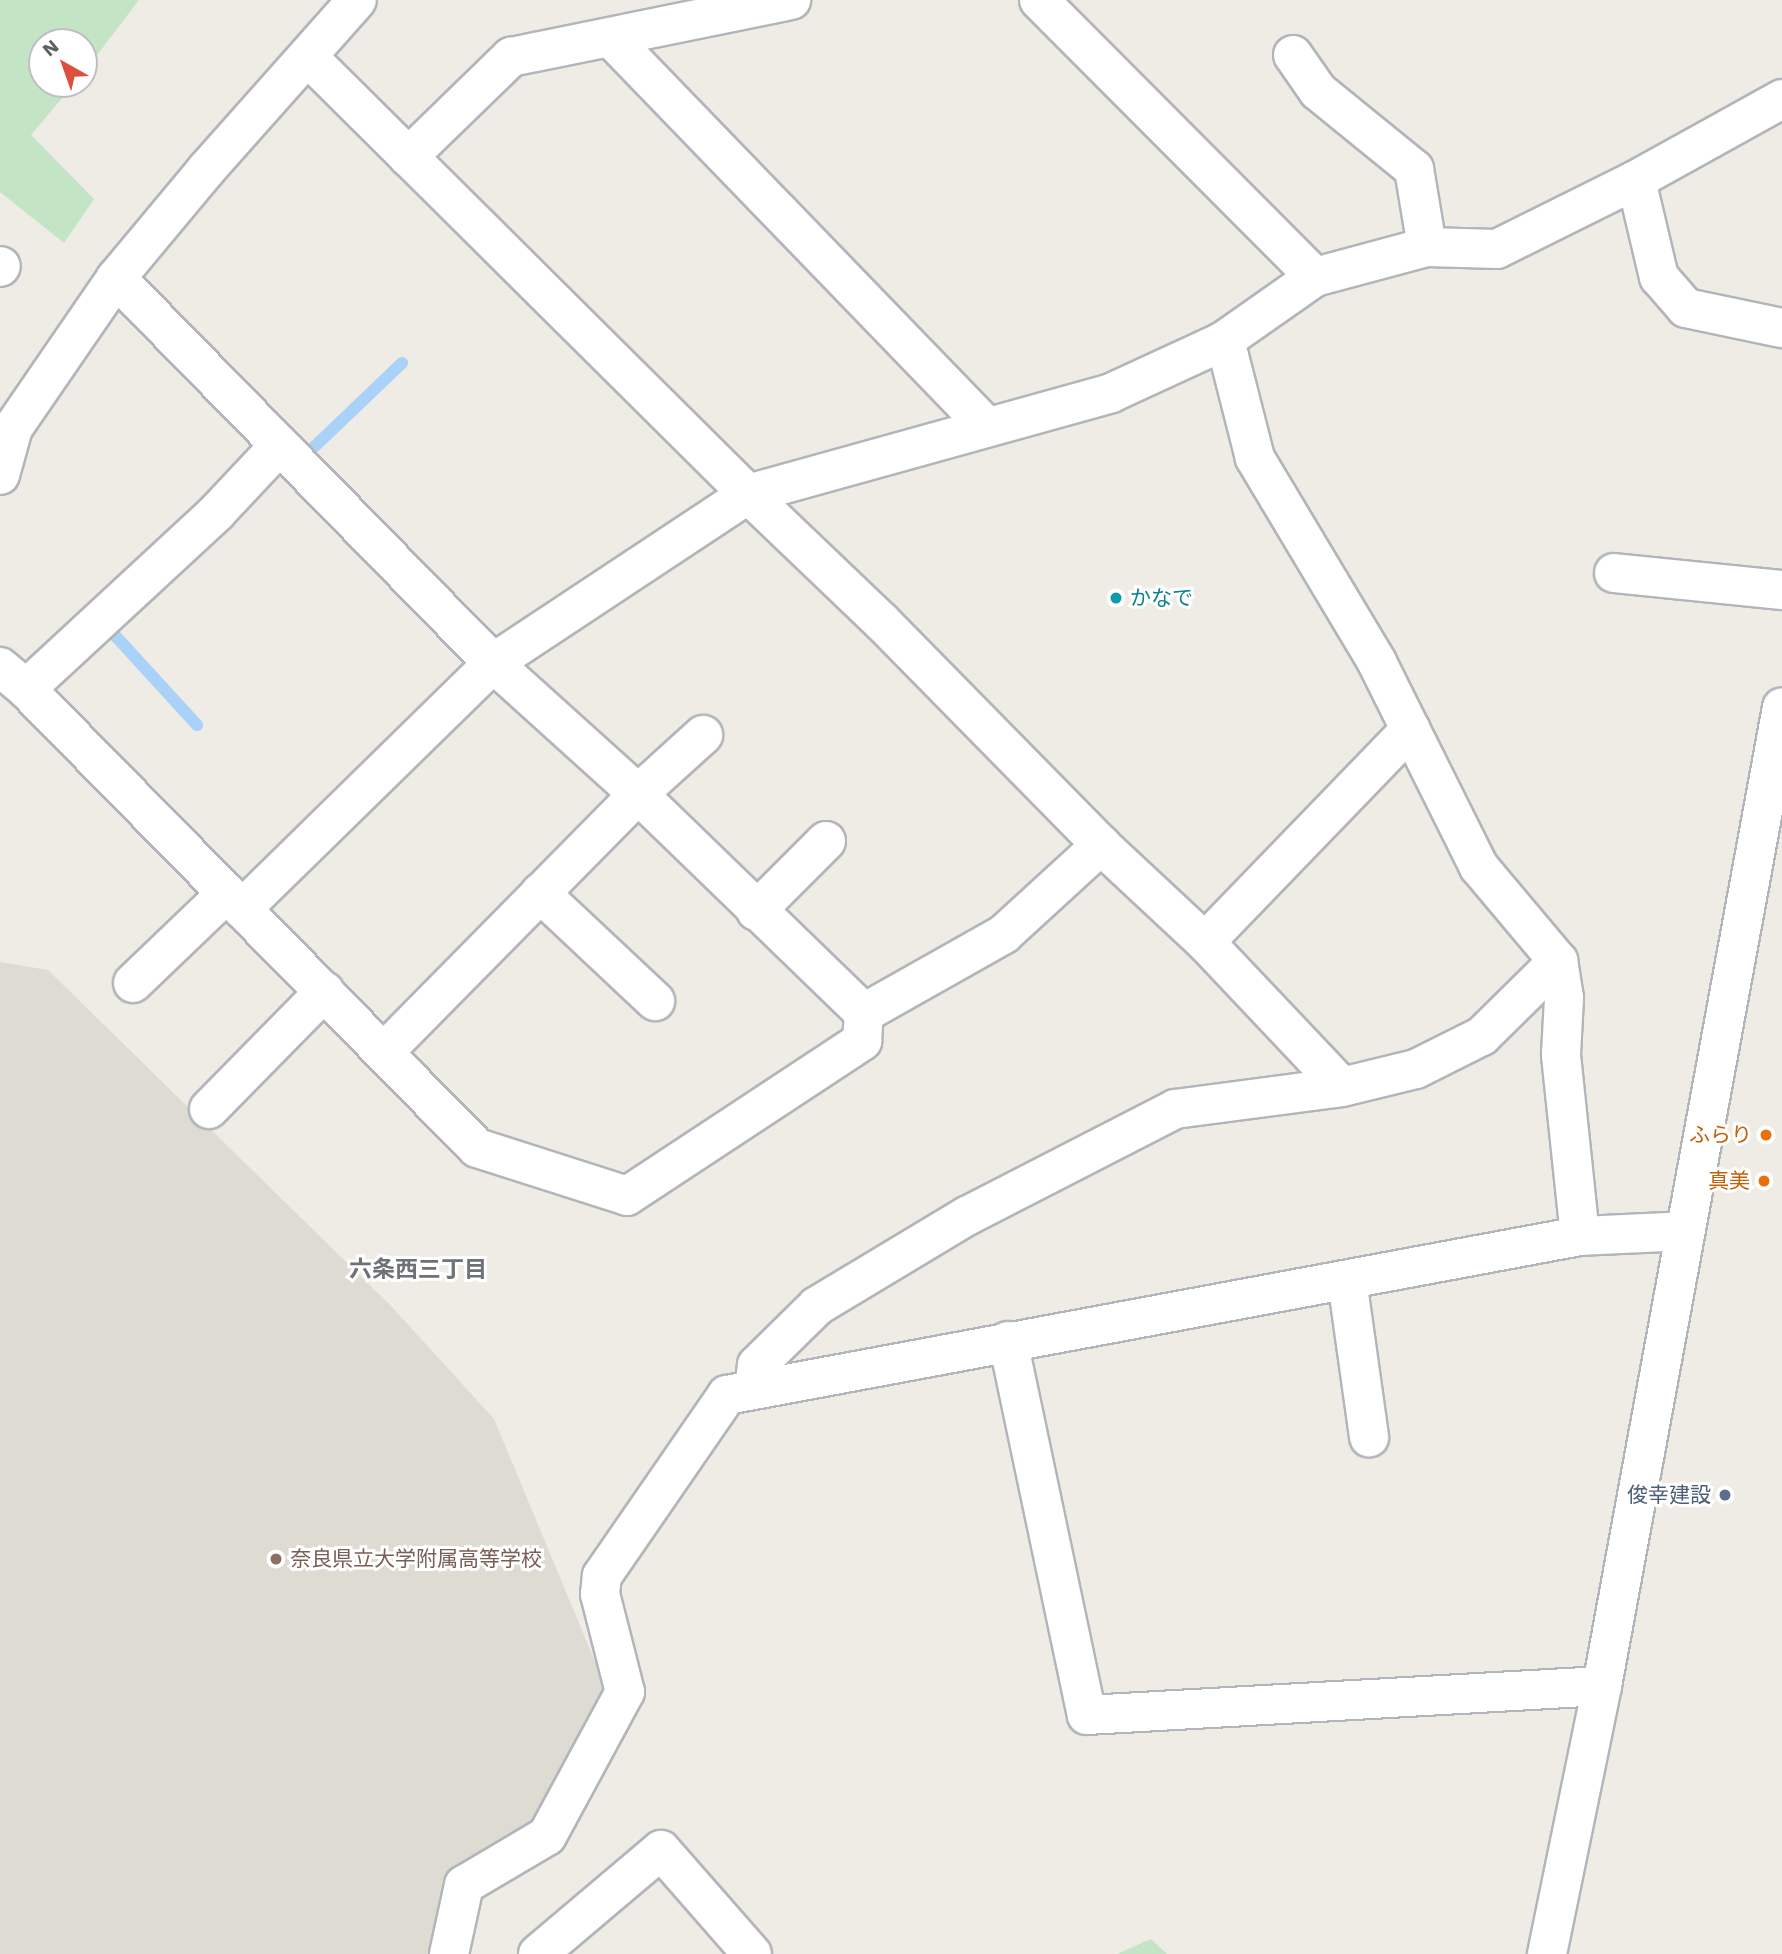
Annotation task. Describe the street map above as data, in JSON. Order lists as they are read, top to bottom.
{
  "districts": ["六条西三丁目"],
  "places": [
    "かなで",
    "ふらり",
    "真美",
    "俊幸建設",
    "奈良県立大学附属高等学校"
  ],
  "north": "top left"
}
